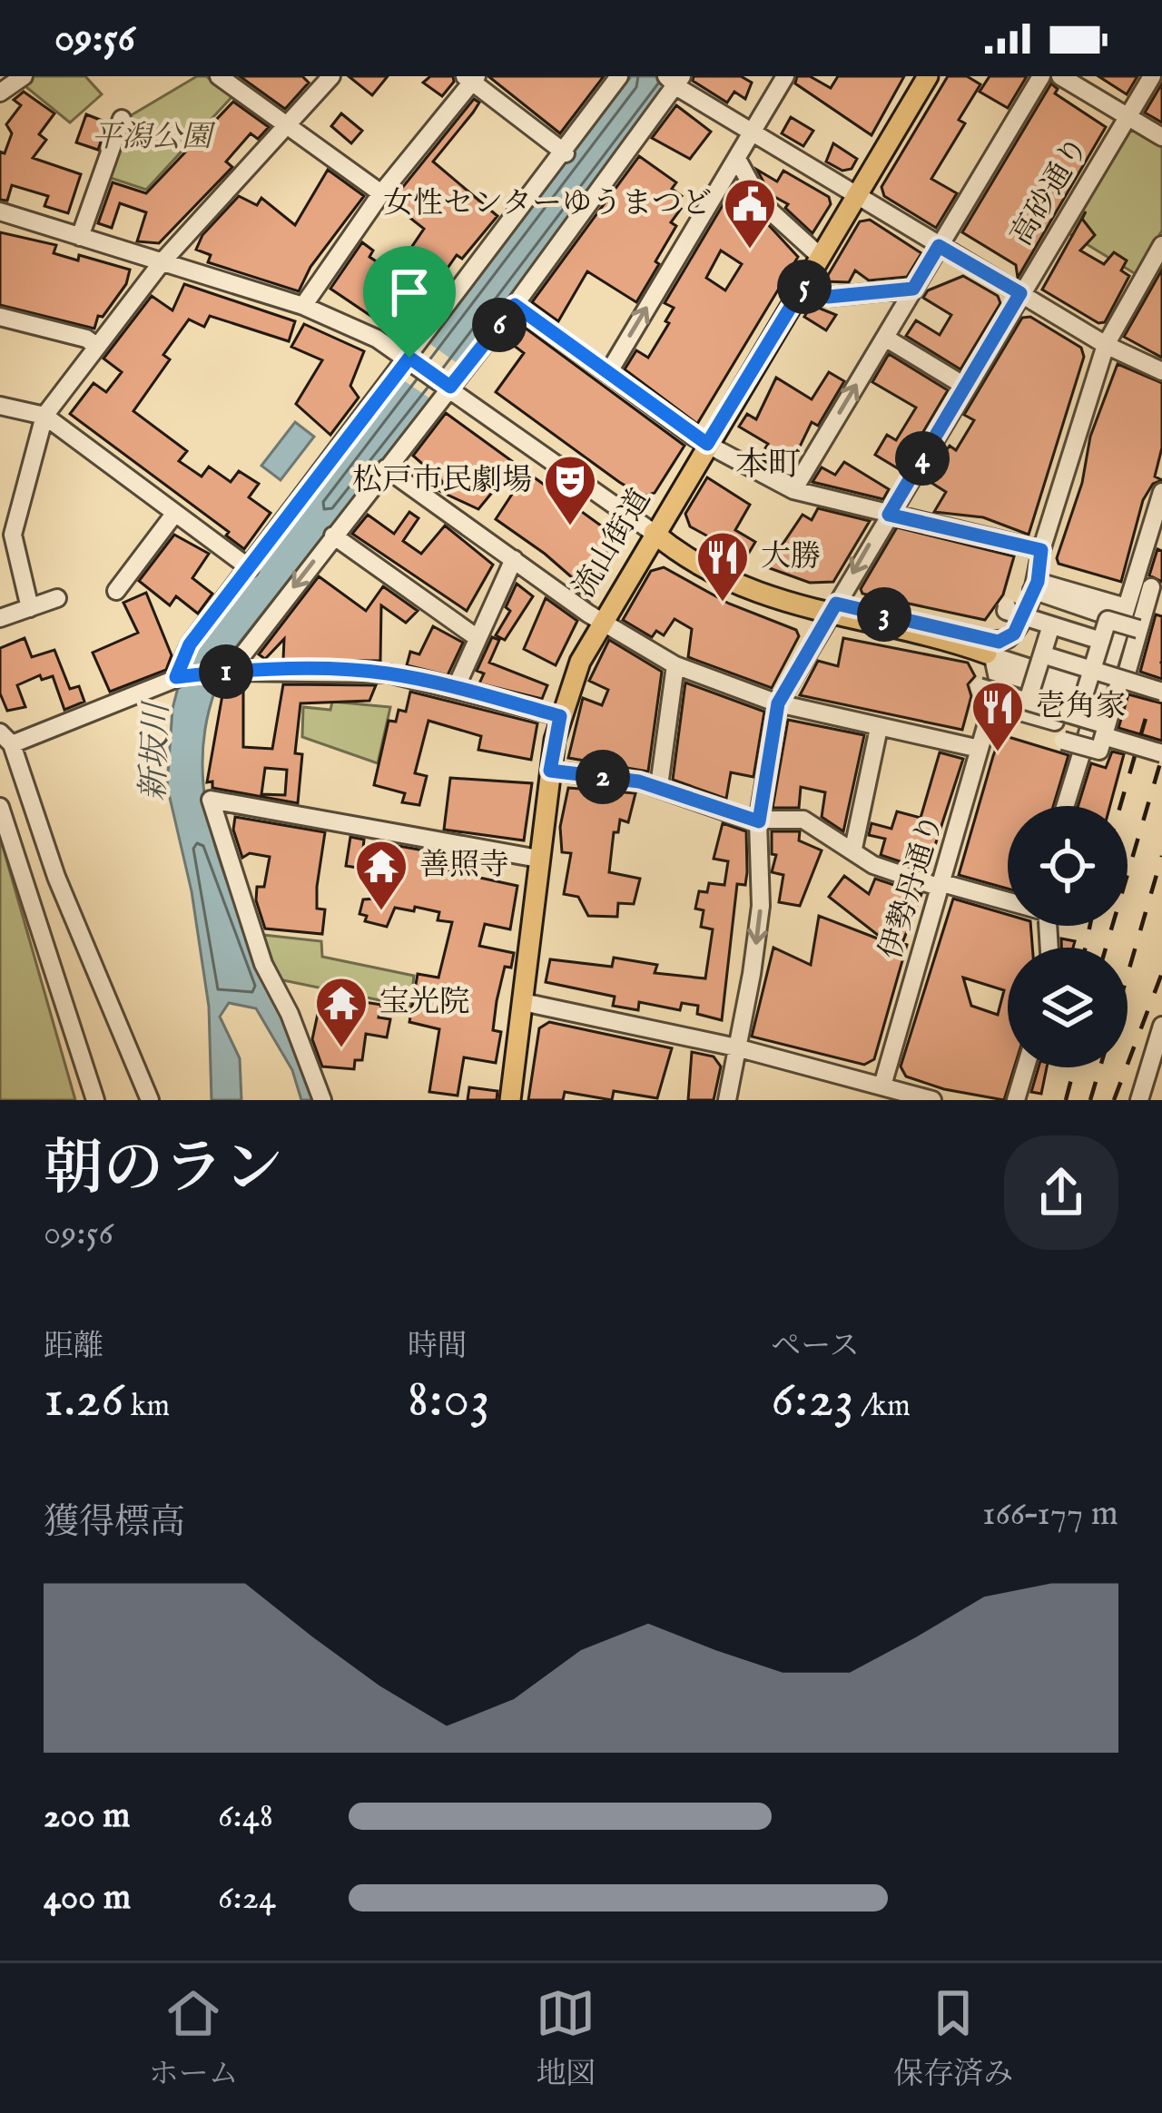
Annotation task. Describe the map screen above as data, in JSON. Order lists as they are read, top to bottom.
{
  "streets": {
    "main road": ["流山街道"],
    "street": ["高砂通り", "伊勢丹通り"]
  },
  "districts": ["本町"],
  "water": ["新坂川"],
  "parks": ["平潟公園"],
  "places": {
    "public building": ["女性センターゆうまつど"],
    "theatre": ["松戸市民劇場"],
    "restaurant": ["大勝", "壱角家"],
    "temple": ["善照寺", "宝光院"]
  },
  "page": {
    "status": "09:56",
    "pins": [
      "5",
      "6",
      "4",
      "3",
      "1",
      "2"
    ],
    "heading": ["朝のラン", "09:56"],
    "stats": [
      ["距離", "1.26 km"],
      ["時間", "8:03"],
      ["ペース", "6:23 /km"]
    ],
    "chart": ["獲得標高", "166–177 m"],
    "list": [
      {
        "name": "200 m",
        "note": "6:48"
      },
      {
        "name": "400 m",
        "note": "6:24"
      }
    ],
    "tabs": ["ホーム", "地図", "保存済み"]
  }
}
